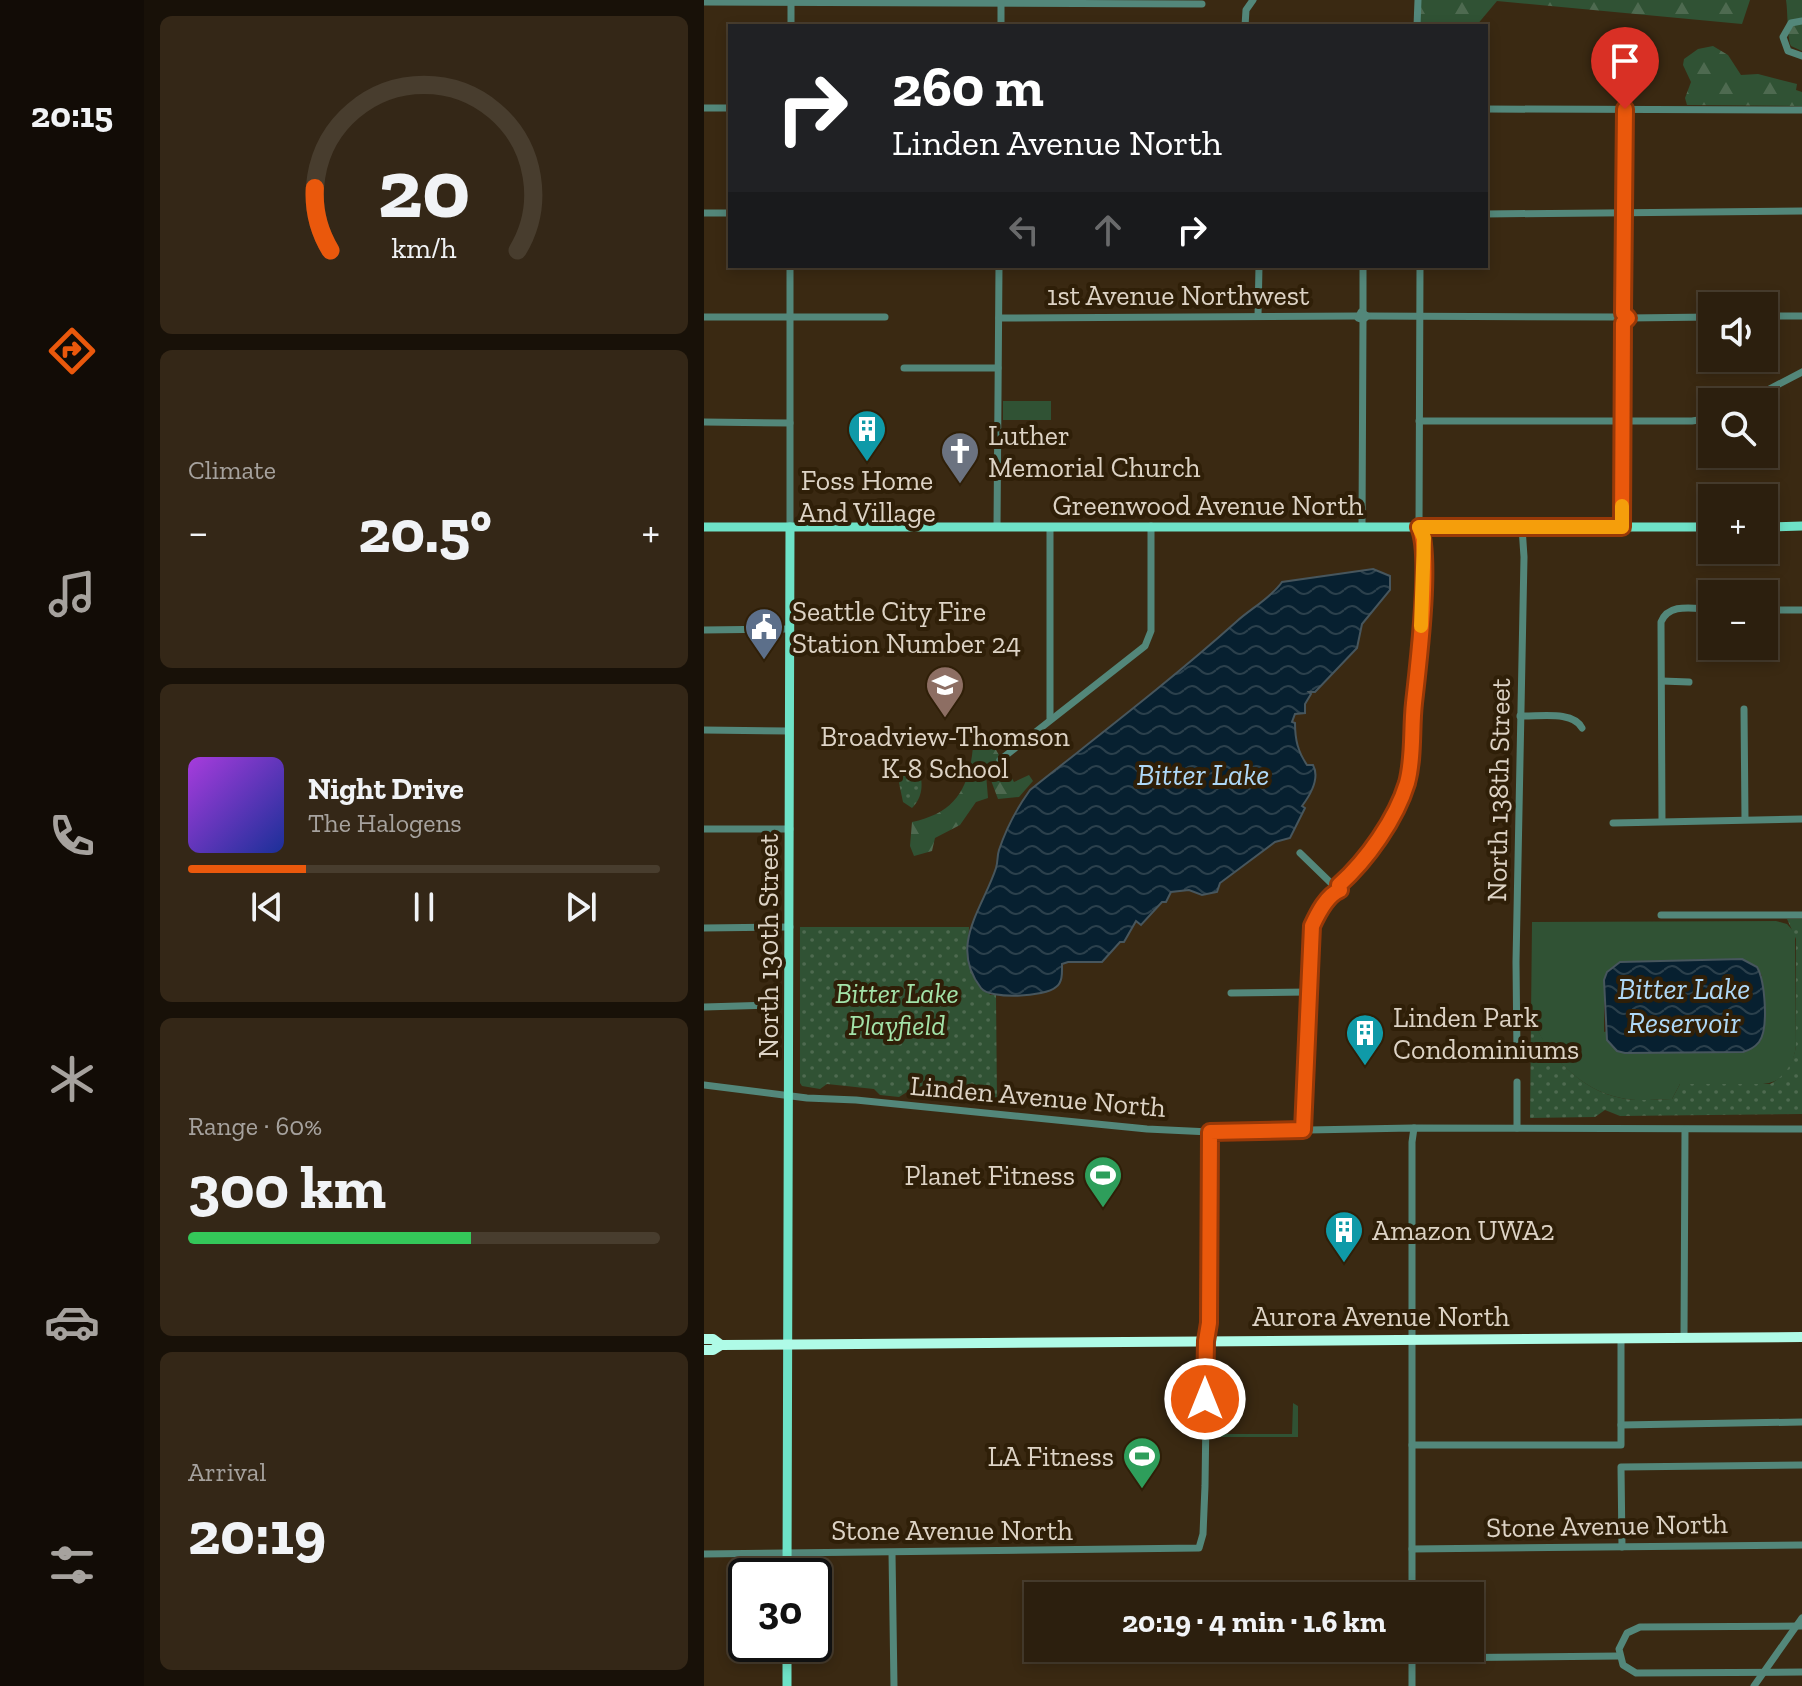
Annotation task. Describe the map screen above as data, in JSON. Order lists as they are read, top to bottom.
{
  "streets": {
    "highway": ["Aurora Avenue North"],
    "main road": ["Greenwood Avenue North", "North 130th Street"],
    "street": [
      "1st Avenue Northwest",
      "North 138th Street",
      "Linden Avenue North",
      "Stone Avenue North"
    ]
  },
  "crossings": [
    ["Greenwood Avenue North", "North 138th Street"],
    ["Greenwood Avenue North", "North 130th Street"],
    ["North 130th Street", "Linden Avenue North"],
    ["North 130th Street", "Aurora Avenue North"],
    ["North 130th Street", "Stone Avenue North"],
    ["Aurora Avenue North", "Stone Avenue North"]
  ],
  "water": ["Bitter Lake", "Bitter Lake Reservoir"],
  "parks": ["Bitter Lake Playfield"],
  "places": {
    "building": ["Foss Home And Village", "Linden Park Condominiums", "Amazon UWA2"],
    "church": ["Luther Memorial Church"],
    "public building": ["Seattle City Fire Station Number 24"],
    "school or university": ["Broadview-Thomson K-8 School"],
    "sports": ["Planet Fitness", "LA Fitness"]
  },
  "page": {
    "tabs": "20:15",
    "turn": ["260 m", "Linden Avenue North"],
    "map_buttons": ["+", "−"],
    "tile": [
      "Climate",
      ["Range · 60%", "300 km"],
      ["Arrival", "20:19"]
    ],
    "heat": ["−", "20.5°", "+"],
    "song": ["Night Drive", "The Halogens"],
    "limit": "30",
    "trip": "20:19 · 4 min · 1.6 km",
    "gauge": ["20", "km/h"]
  }
}
